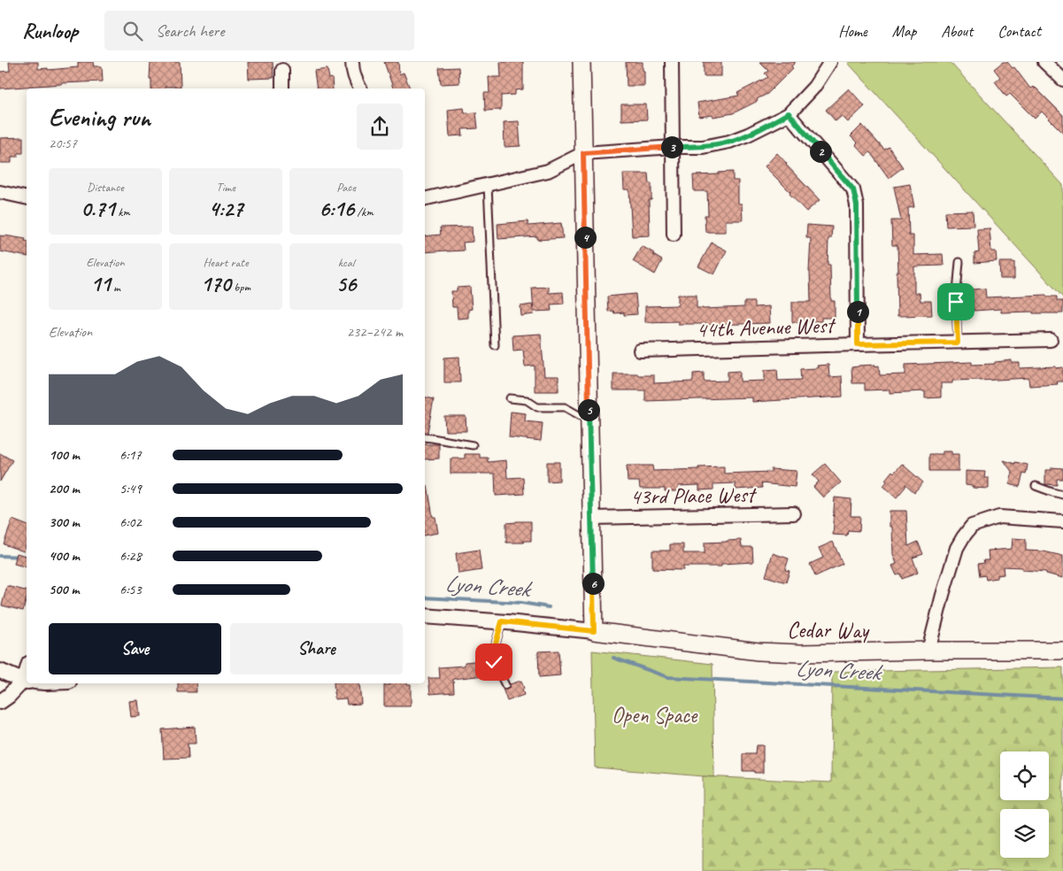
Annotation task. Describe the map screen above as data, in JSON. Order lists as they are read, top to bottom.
{
  "streets": {
    "main road": ["Cedar Way"],
    "street": ["44th Avenue West", "43rd Place West"]
  },
  "water": ["Lyon Creek"],
  "parks": ["Open Space"],
  "page": {
    "header": "Runloop",
    "search": "Search here",
    "nav": [
      "Home",
      "Map",
      "About",
      "Contact"
    ],
    "heading": ["Evening run", "20:57"],
    "pins": [
      "3",
      "2",
      "4",
      "1",
      "5",
      "6"
    ],
    "stats": [
      ["Distance", "0.71 km"],
      ["Time", "4:27"],
      ["Pace", "6:16 /km"],
      ["Elevation", "11 m"],
      ["Heart rate", "170 bpm"],
      ["kcal", "56"]
    ],
    "chart": ["Elevation", "232–242 m"],
    "list": [
      {
        "name": "100 m",
        "note": "6:17"
      },
      {
        "name": "200 m",
        "note": "5:49"
      },
      {
        "name": "300 m",
        "note": "6:02"
      },
      {
        "name": "400 m",
        "note": "6:28"
      },
      {
        "name": "500 m",
        "note": "6:53"
      }
    ],
    "buttons": ["Save", "Share"]
  }
}
